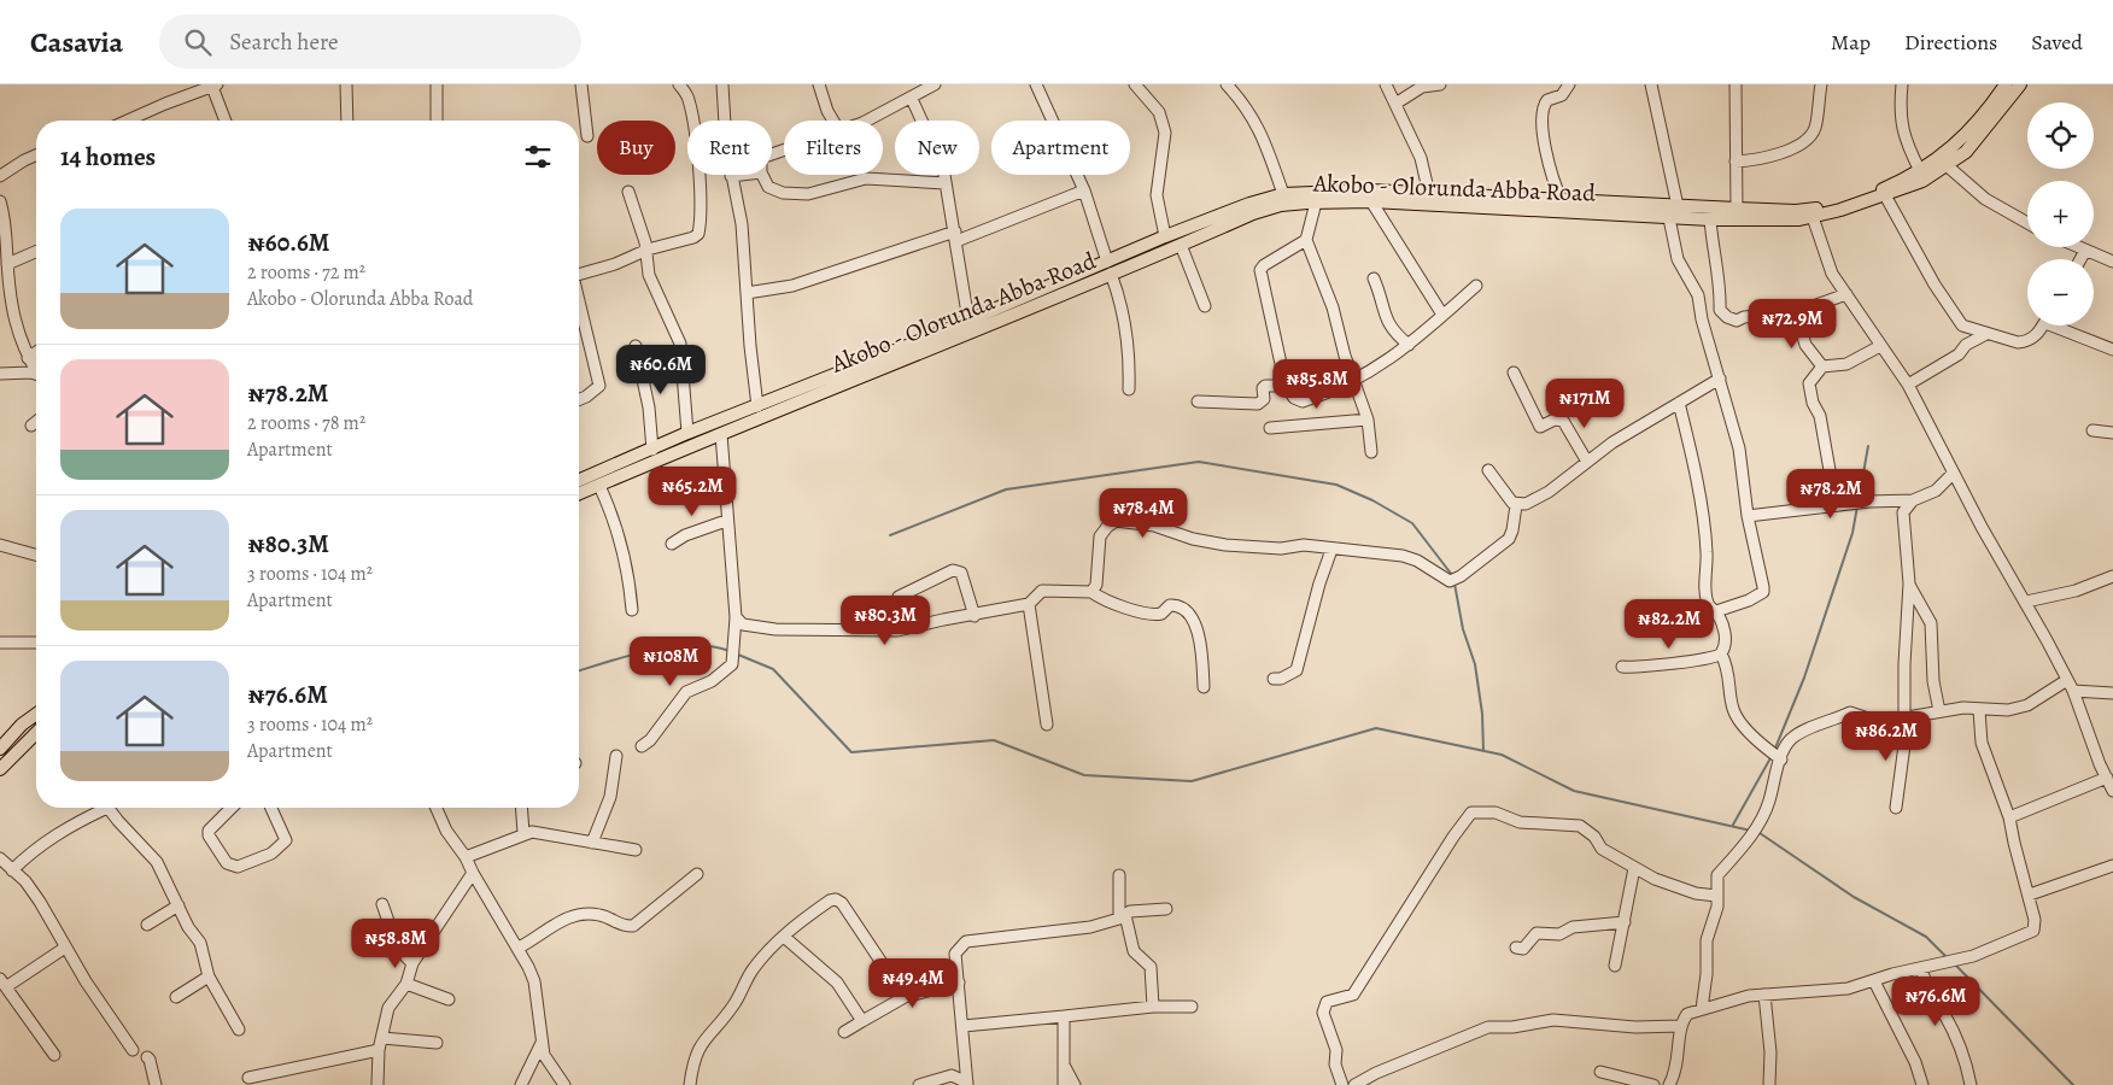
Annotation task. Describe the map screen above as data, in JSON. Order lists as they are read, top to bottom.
{
  "streets": {
    "main road": ["Akobo - Olorunda Abba Road"]
  },
  "page": {
    "header": "Casavia",
    "search": "Search here",
    "nav": ["Map", "Directions", "Saved"],
    "map_buttons": ["+", "−"],
    "chip": [
      "Buy",
      "Rent",
      "Filters",
      "New",
      "Apartment"
    ],
    "heading": "14 homes",
    "list": [
      {
        "name": "₦60.6M",
        "note": "2 rooms · 72 m² · Akobo - Olorunda Abba Road"
      },
      {
        "name": "₦78.2M",
        "note": "2 rooms · 78 m² · Apartment"
      },
      {
        "name": "₦80.3M",
        "note": "3 rooms · 104 m² · Apartment"
      },
      {
        "name": "₦76.6M",
        "note": "3 rooms · 104 m² · Apartment"
      }
    ],
    "price": [
      "₦72.9M",
      "₦60.6M",
      "₦85.8M",
      "₦171M",
      "₦65.2M",
      "₦78.2M",
      "₦78.4M",
      "₦80.3M",
      "₦82.2M",
      "₦108M",
      "₦86.2M",
      "₦58.8M",
      "₦49.4M",
      "₦76.6M"
    ]
  }
}
